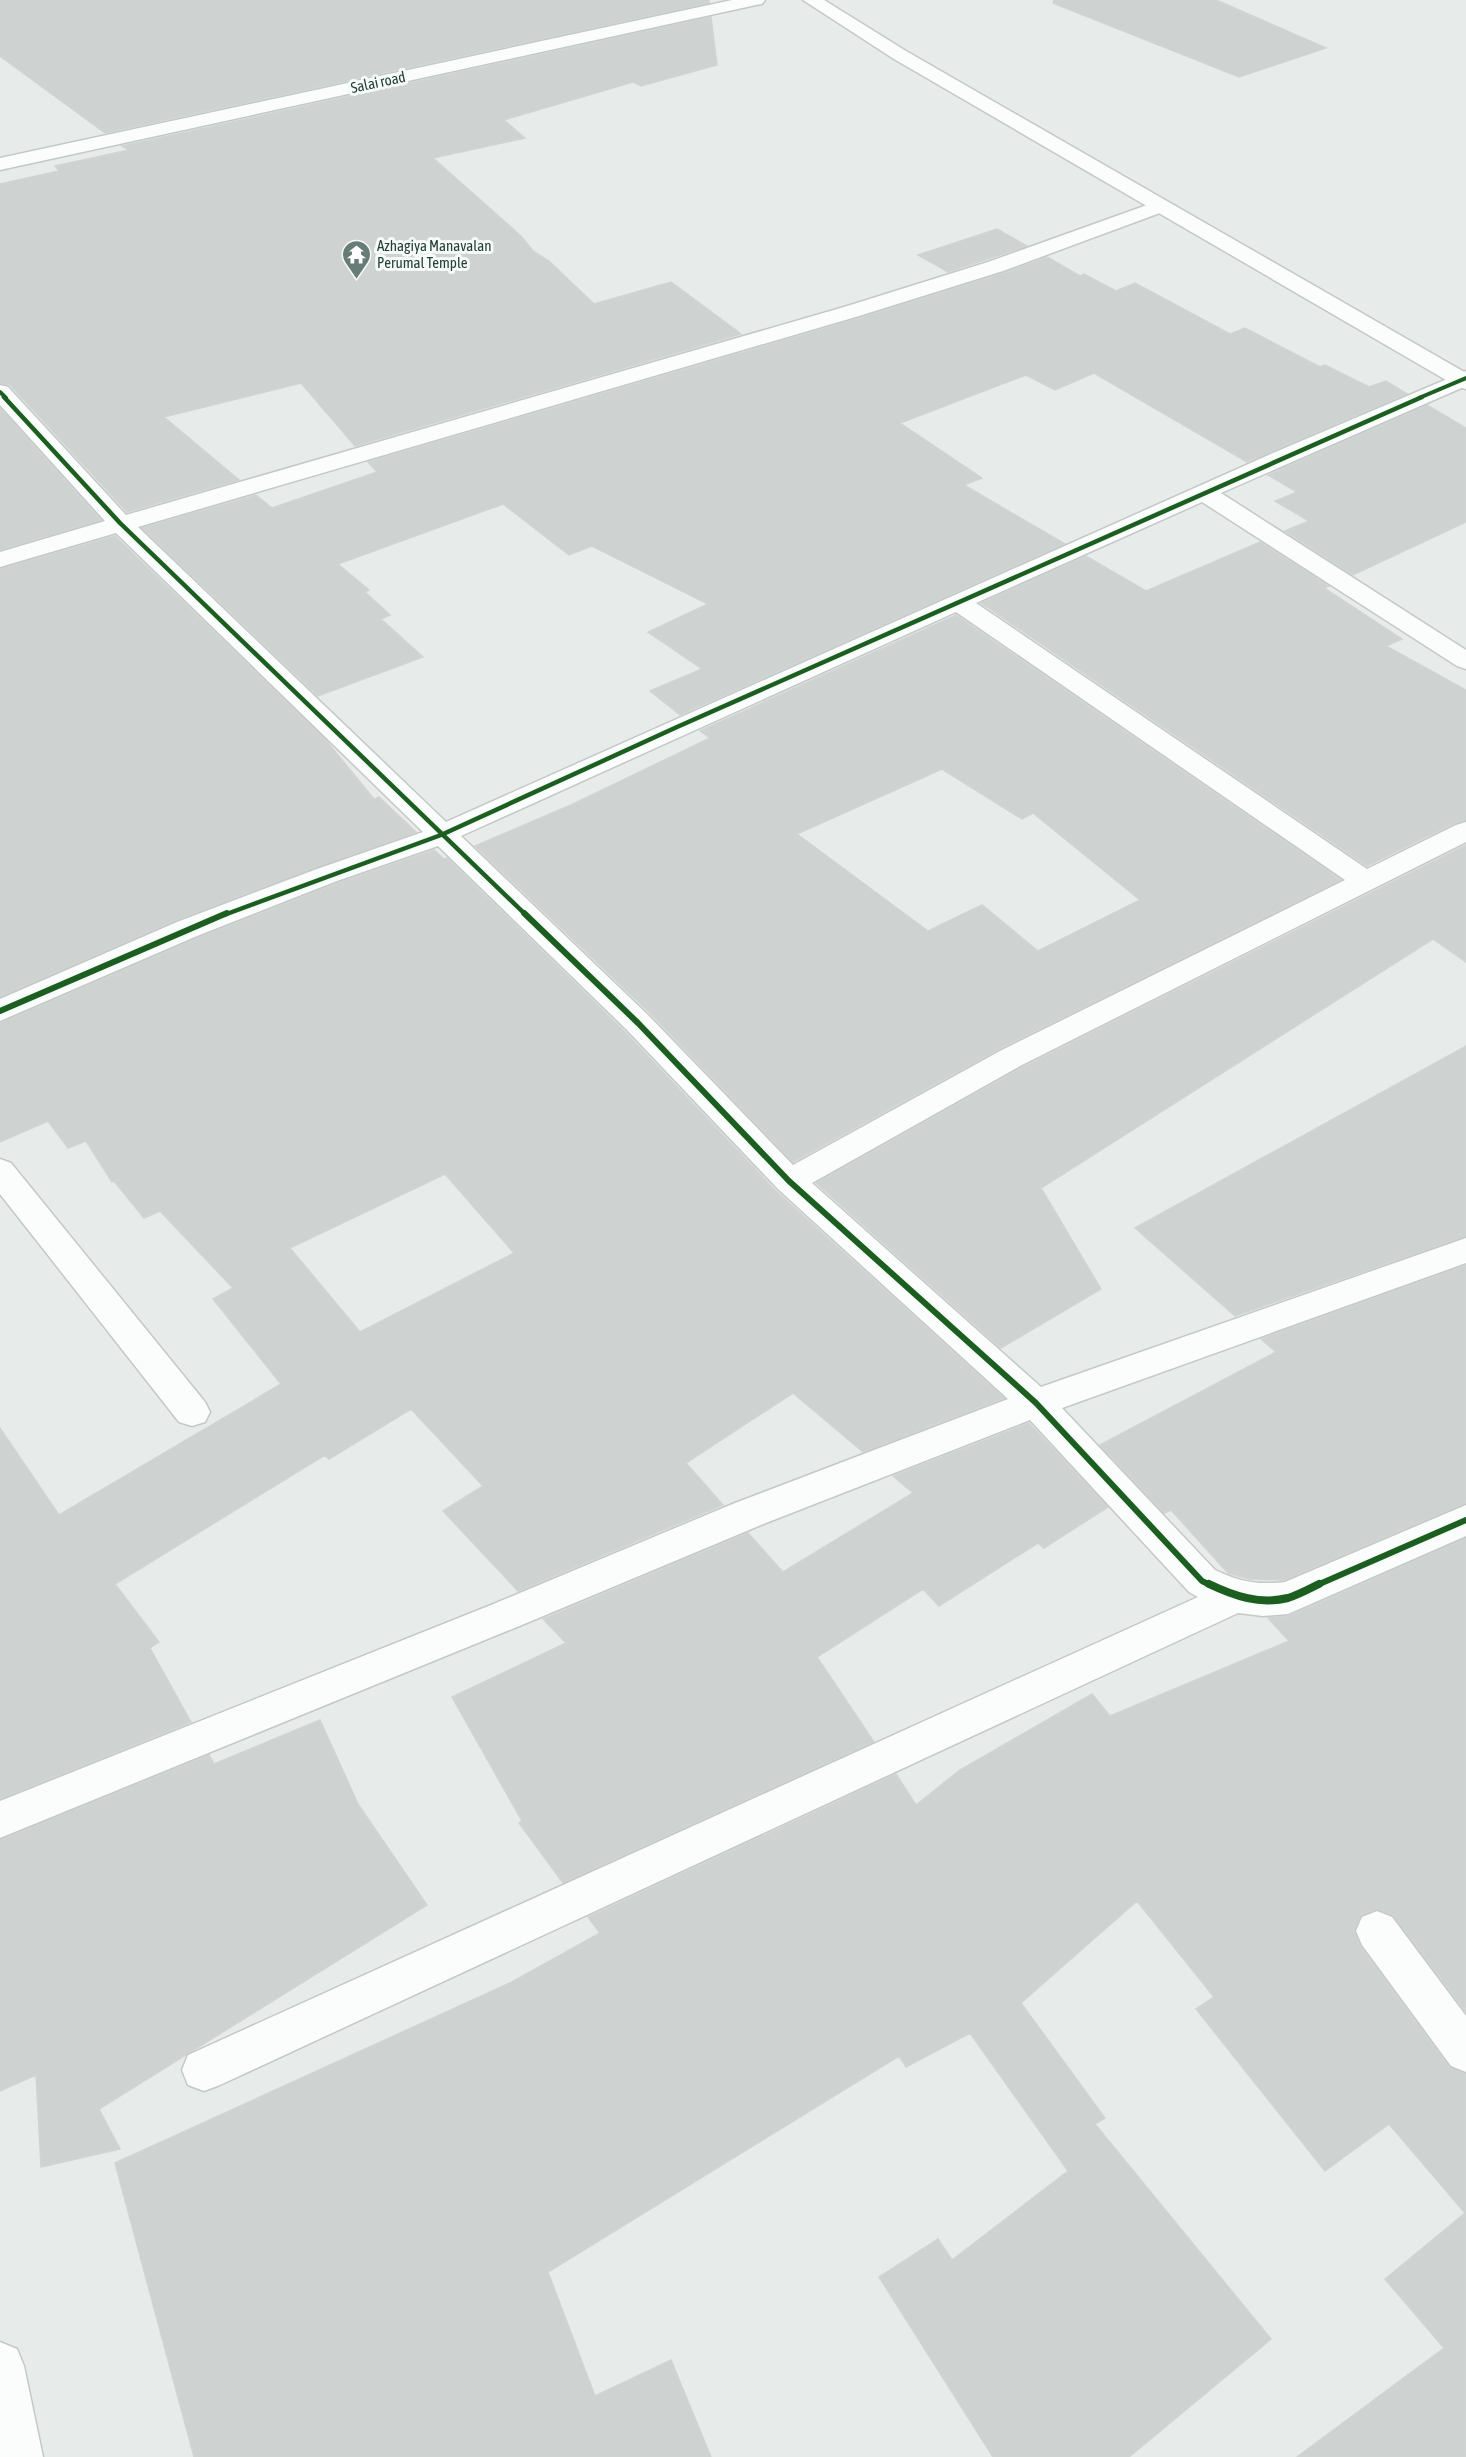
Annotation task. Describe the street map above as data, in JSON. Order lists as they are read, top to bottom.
{
  "streets": {
    "street": ["Salai road"]
  },
  "places": {
    "temple": ["Azhagiya Manavalan Perumal Temple"]
  }
}
